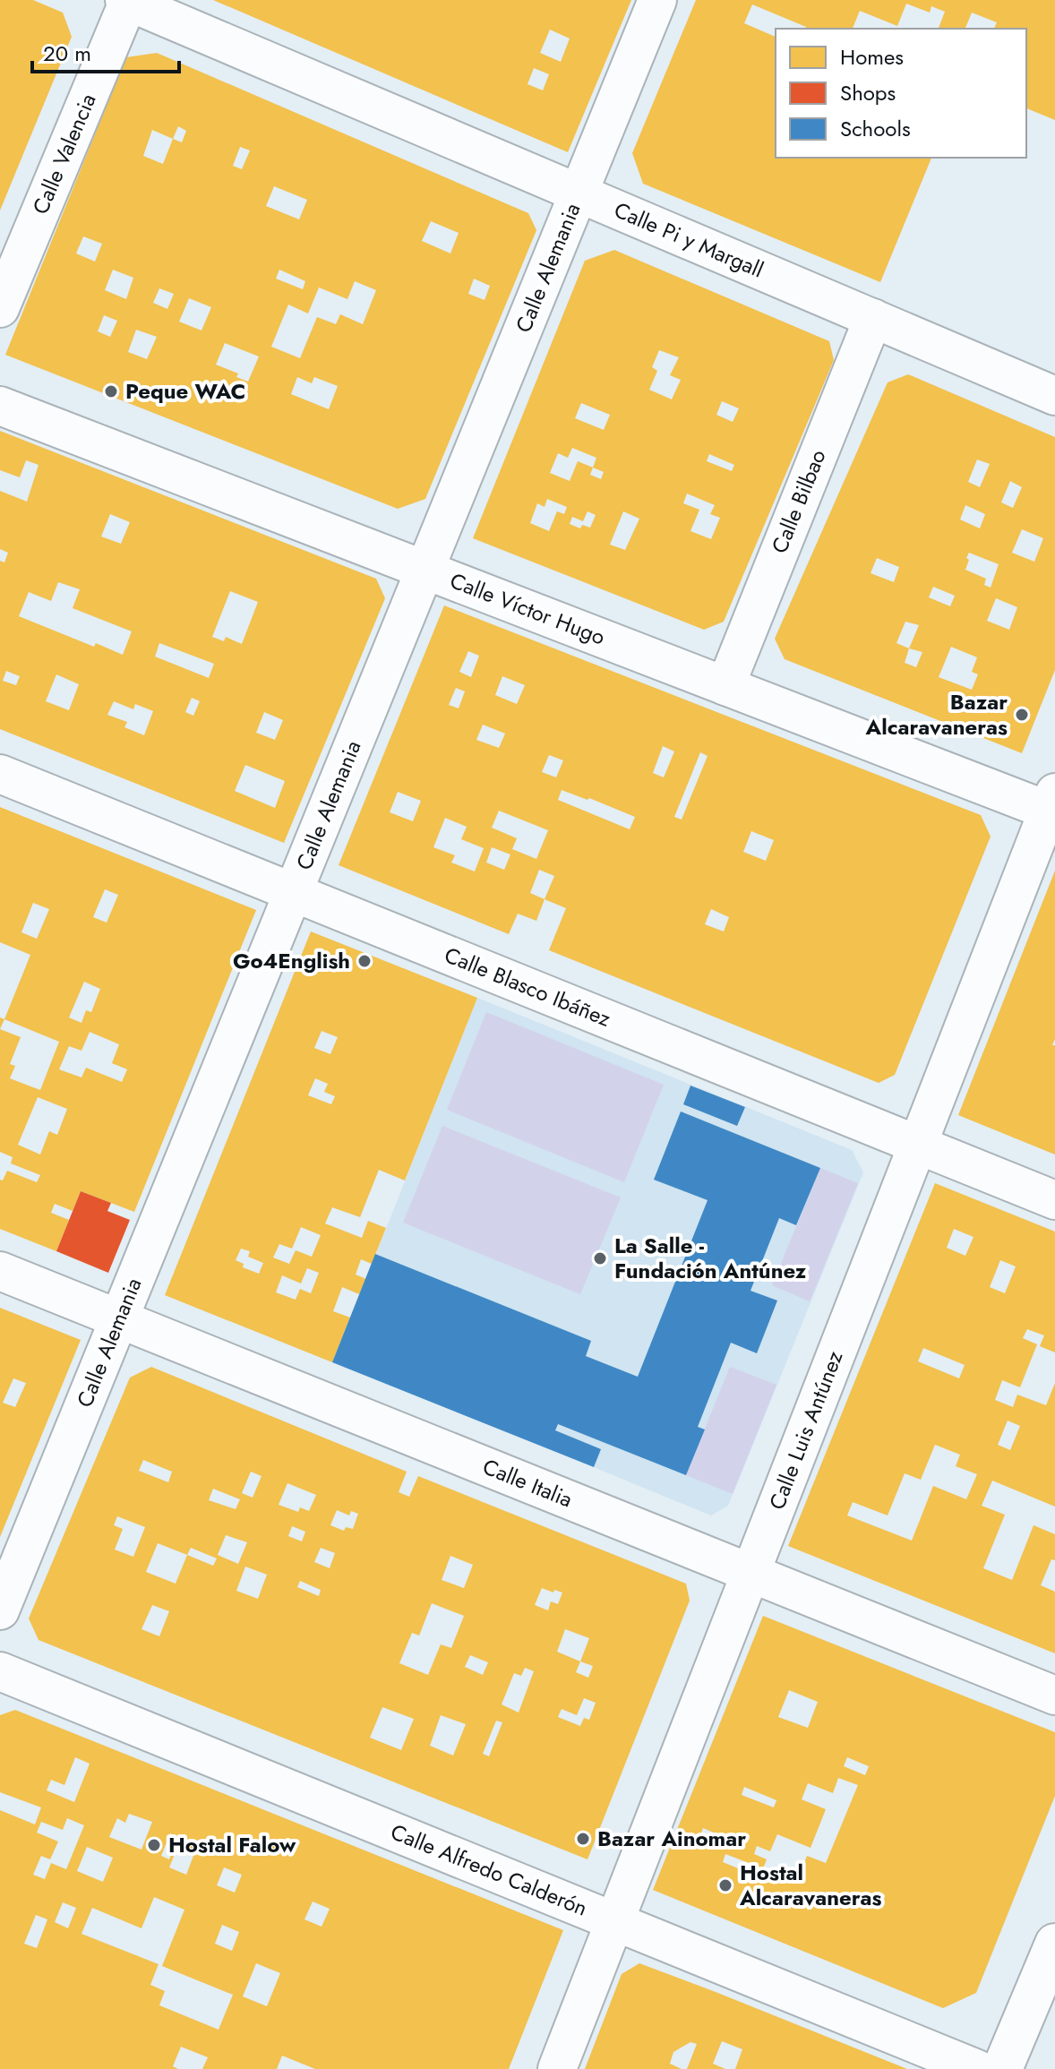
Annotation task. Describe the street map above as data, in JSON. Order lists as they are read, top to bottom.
{
  "streets": {
    "street": [
      "Calle Valencia",
      "Calle Pi y Margall",
      "Calle Alemania",
      "Calle Bilbao",
      "Calle Víctor Hugo",
      "Calle Blasco Ibáñez",
      "Calle Luis Antúnez",
      "Calle Italia",
      "Calle Alfredo Calderón"
    ]
  },
  "crossings": [
    ["Calle Valencia", "Calle Pi y Margall"],
    ["Calle Pi y Margall", "Calle Alemania"],
    ["Calle Pi y Margall", "Calle Bilbao"],
    ["Calle Alemania", "Calle Víctor Hugo"],
    ["Calle Alemania", "Calle Blasco Ibáñez"],
    ["Calle Alemania", "Calle Italia"],
    ["Calle Bilbao", "Calle Víctor Hugo"],
    ["Calle Víctor Hugo", "Calle Luis Antúnez"],
    ["Calle Blasco Ibáñez", "Calle Luis Antúnez"],
    ["Calle Luis Antúnez", "Calle Italia"],
    ["Calle Luis Antúnez", "Calle Alfredo Calderón"]
  ],
  "places": [
    "Peque WAC",
    "Bazar Alcaravaneras",
    "Go4English",
    "La Salle - Fundación Antúnez",
    "Bazar Ainomar",
    "Hostal Falow",
    "Hostal Alcaravaneras"
  ],
  "legend": ["Homes", "Shops", "Schools"],
  "scale_bar": "20 m"
}
